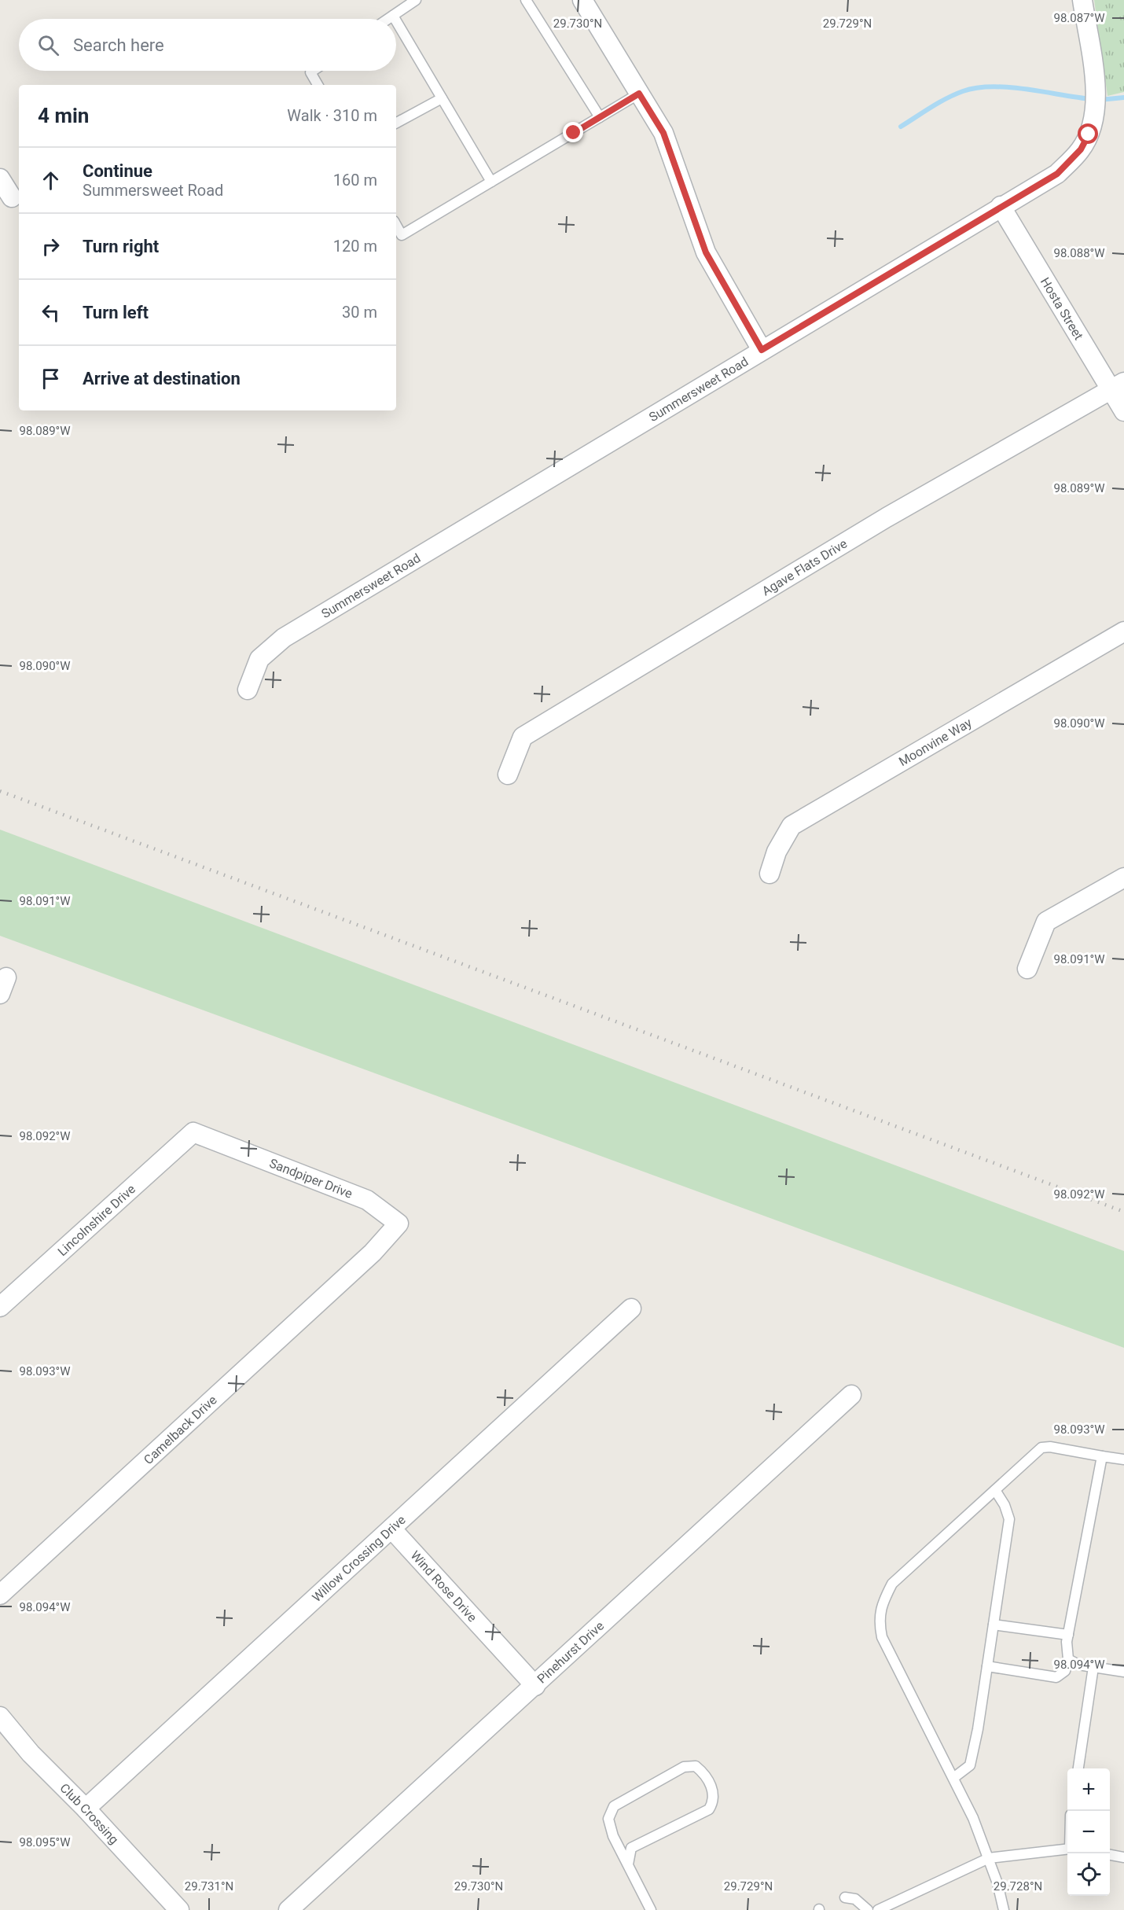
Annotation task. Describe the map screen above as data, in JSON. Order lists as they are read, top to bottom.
{
  "streets": {
    "street": [
      "Hosta Street",
      "Summersweet Road",
      "Agave Flats Drive",
      "Moonvine Way",
      "Sandpiper Drive",
      "Lincolnshire Drive",
      "Camelback Drive",
      "Willow Crossing Drive",
      "Wind Rose Drive",
      "Pinehurst Drive",
      "Club Crossing"
    ]
  },
  "crossings": [
    ["Hosta Street", "Summersweet Road"],
    ["Hosta Street", "Agave Flats Drive"],
    ["Sandpiper Drive", "Lincolnshire Drive"],
    ["Sandpiper Drive", "Camelback Drive"],
    ["Willow Crossing Drive", "Wind Rose Drive"],
    ["Willow Crossing Drive", "Club Crossing"],
    ["Wind Rose Drive", "Pinehurst Drive"]
  ],
  "page": {
    "search": "Search here",
    "heading": ["4 min", "Walk · 310 m"],
    "list": [
      ["Continue", "Summersweet Road", "160 m"],
      ["Turn right", "120 m"],
      ["Turn left", "30 m"],
      "Arrive at destination"
    ],
    "map_buttons": ["+", "−"]
  },
  "coordinates": [
    "98.087°W",
    "29.730°N",
    "29.729°N",
    "98.088°W",
    "98.089°W",
    "98.090°W",
    "98.091°W",
    "98.092°W",
    "98.093°W",
    "98.094°W",
    "98.095°W",
    "29.731°N",
    "29.728°N"
  ]
}
